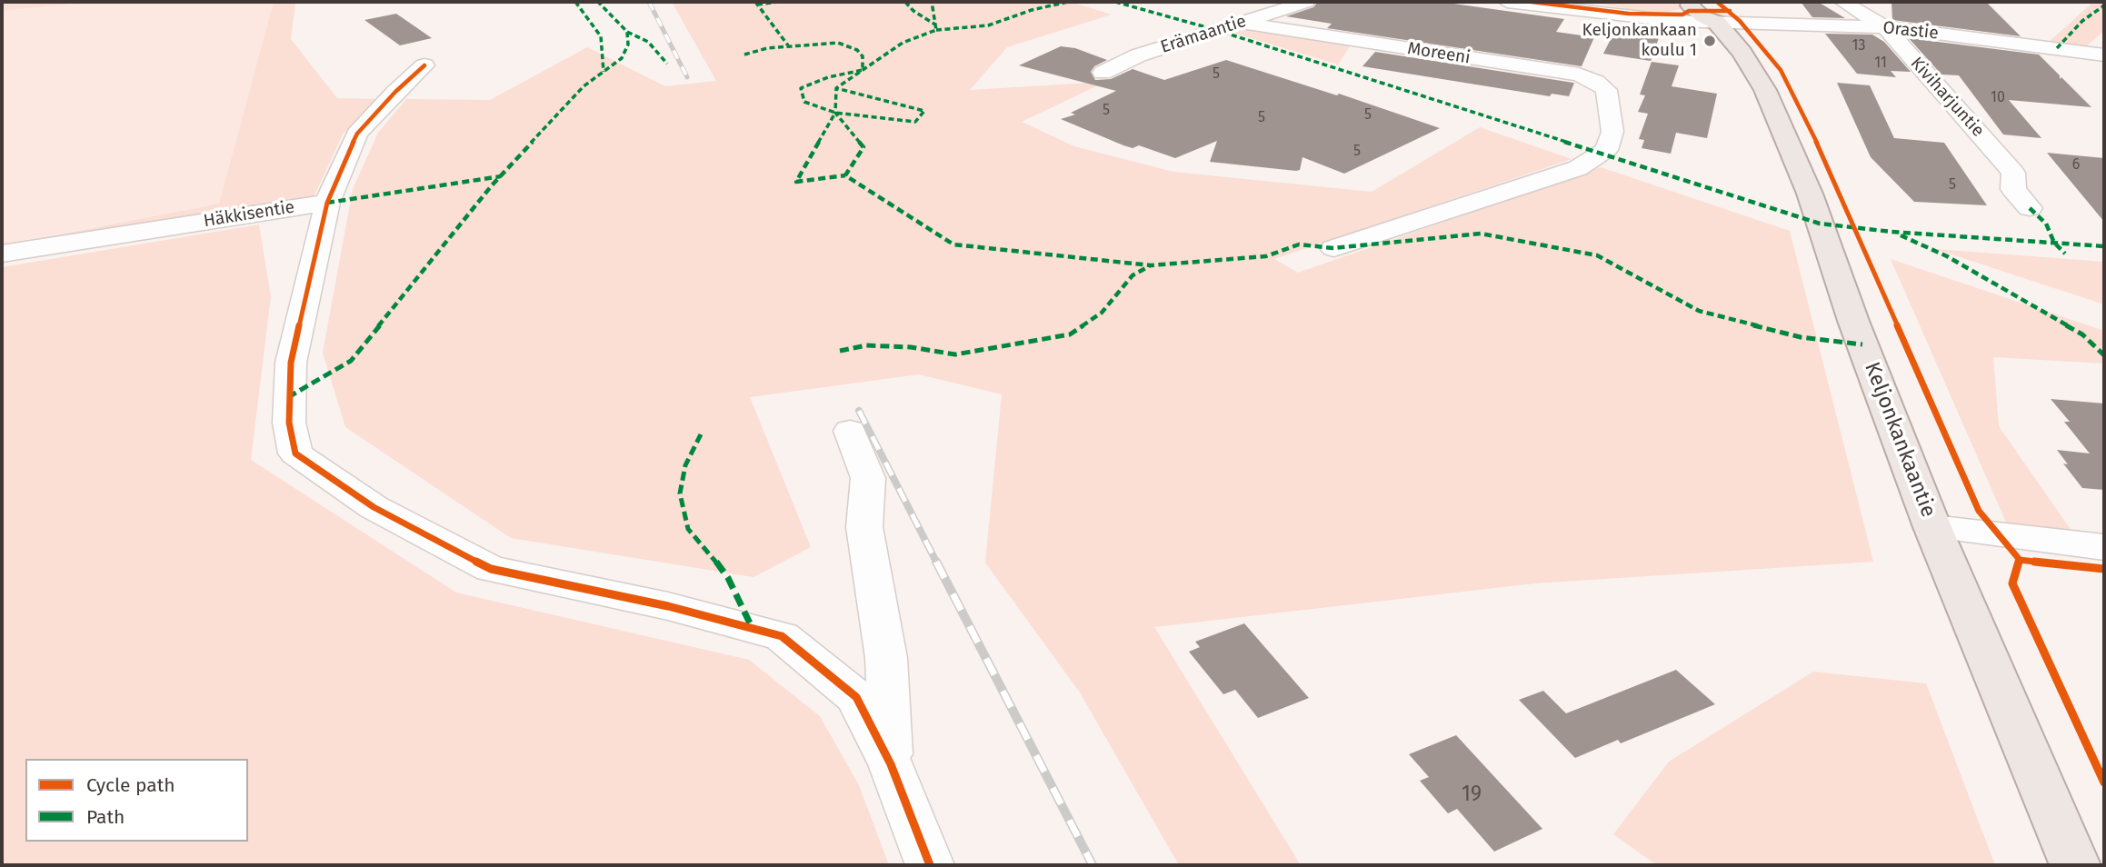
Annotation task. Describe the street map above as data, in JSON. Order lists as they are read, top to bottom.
{
  "streets": {
    "main road": ["Keljonkankaantie"],
    "street": [
      "Orastie",
      "Erämaantie",
      "Moreeni",
      "Kiviharjuntie",
      "Häkkisentie"
    ]
  },
  "crossings": [
    ["Orastie", "Kiviharjuntie"],
    ["Orastie", "Keljonkankaantie"],
    ["Erämaantie", "Moreeni"]
  ],
  "places": ["Keljonkankaan koulu 1"],
  "house_numbers": [
    "13",
    "11",
    "5",
    "10",
    "5",
    "5",
    "5",
    "5",
    "6",
    "5",
    "19"
  ],
  "legend": ["Cycle path", "Path"]
}
